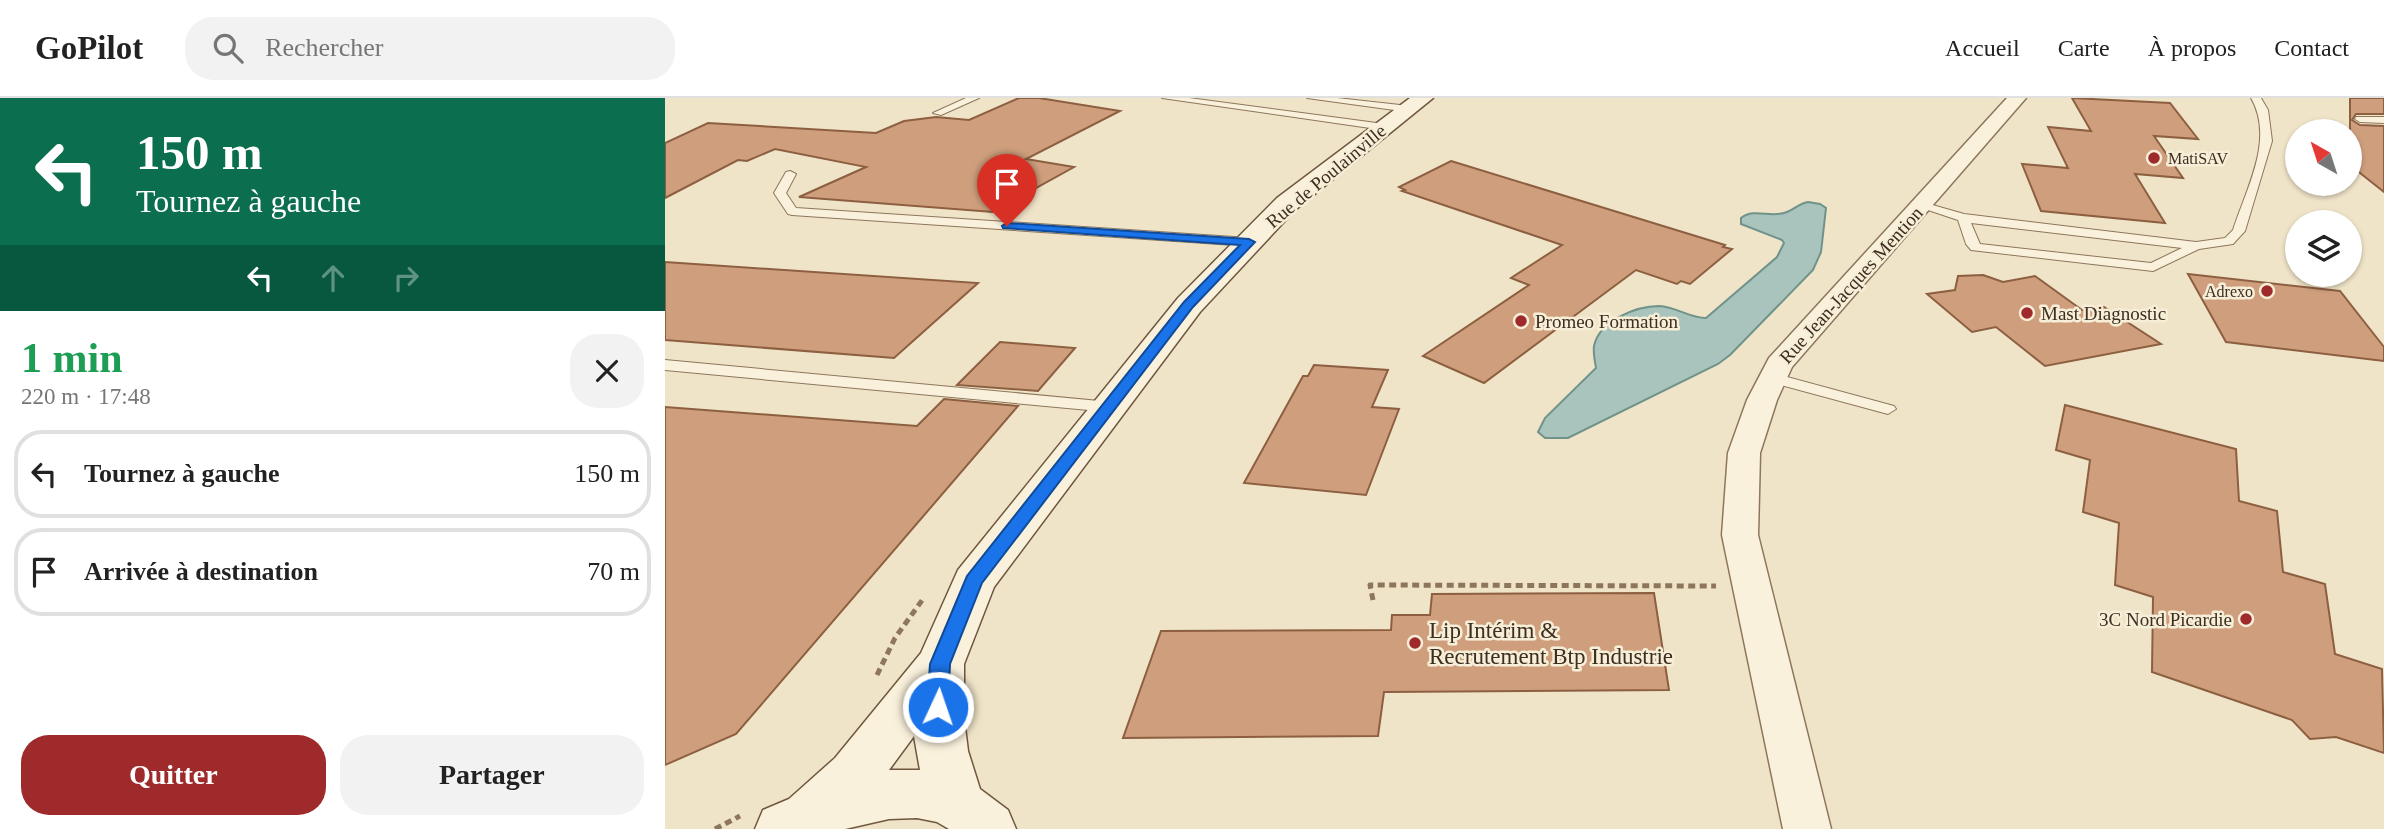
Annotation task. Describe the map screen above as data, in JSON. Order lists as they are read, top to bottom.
{
  "streets": {
    "street": ["Rue de Poulainville", "Rue Jean-Jacques Mention"]
  },
  "places": [
    "MatiSAV",
    "Adrexo",
    "Mast Diagnostic",
    "Promeo Formation",
    "3C Nord Picardie",
    "Lip Intérim & Recrutement Btp Industrie"
  ],
  "north": "top left",
  "page": {
    "header": "GoPilot",
    "search": "Rechercher",
    "nav": [
      "Accueil",
      "Carte",
      "À propos",
      "Contact"
    ],
    "turn": ["150 m", "Tournez à gauche"],
    "heading": ["1 min", "220 m · 17:48"],
    "list": [
      {
        "name": "Tournez à gauche",
        "value": "150 m"
      },
      {
        "name": "Arrivée à destination",
        "value": "70 m"
      }
    ],
    "buttons": ["Quitter", "Partager"]
  }
}
